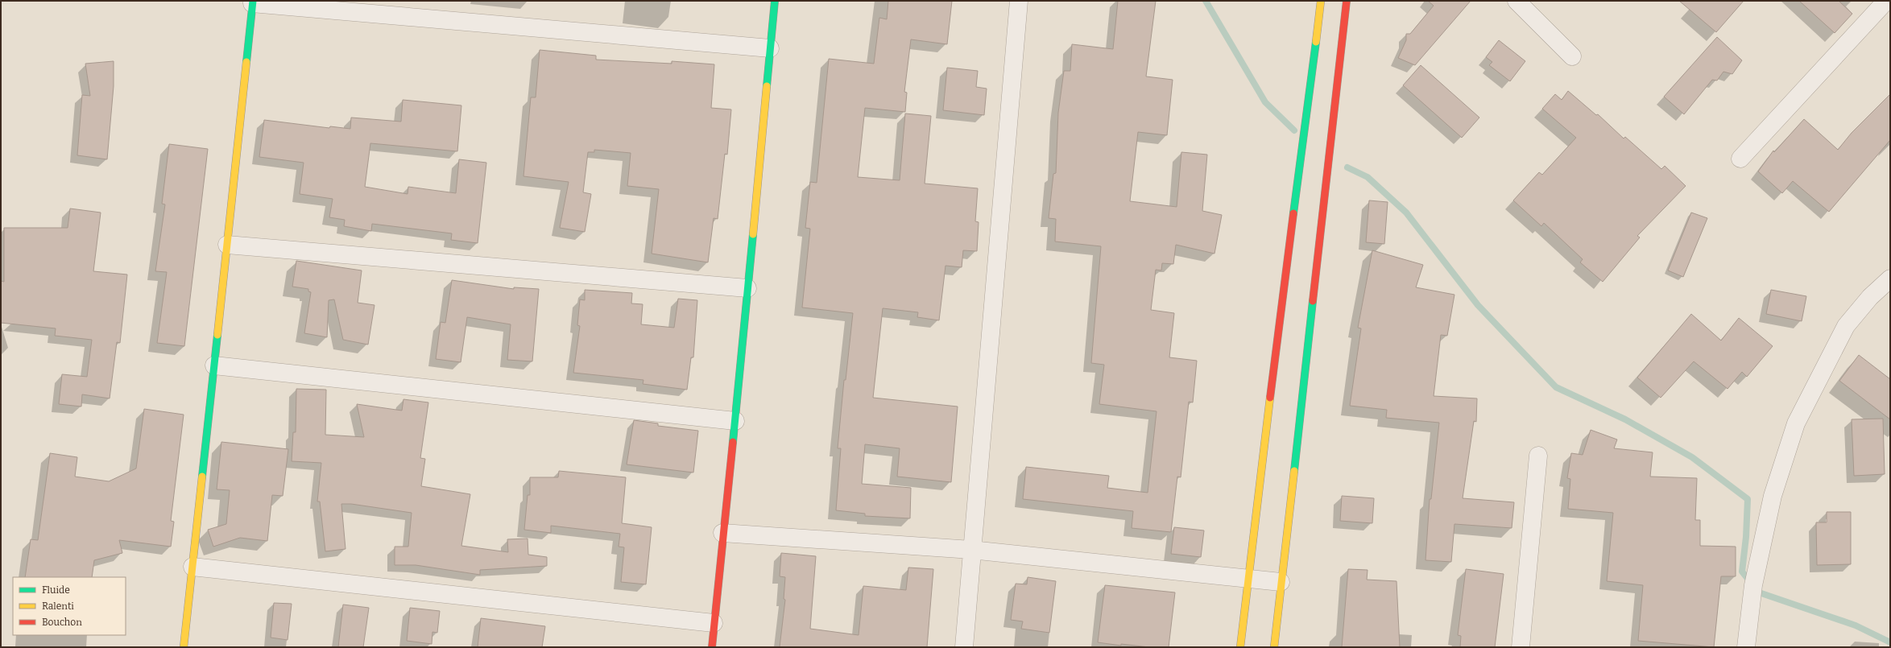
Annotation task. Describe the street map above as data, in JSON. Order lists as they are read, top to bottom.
{
  "legend": ["Fluide", "Ralenti", "Bouchon"]
}
